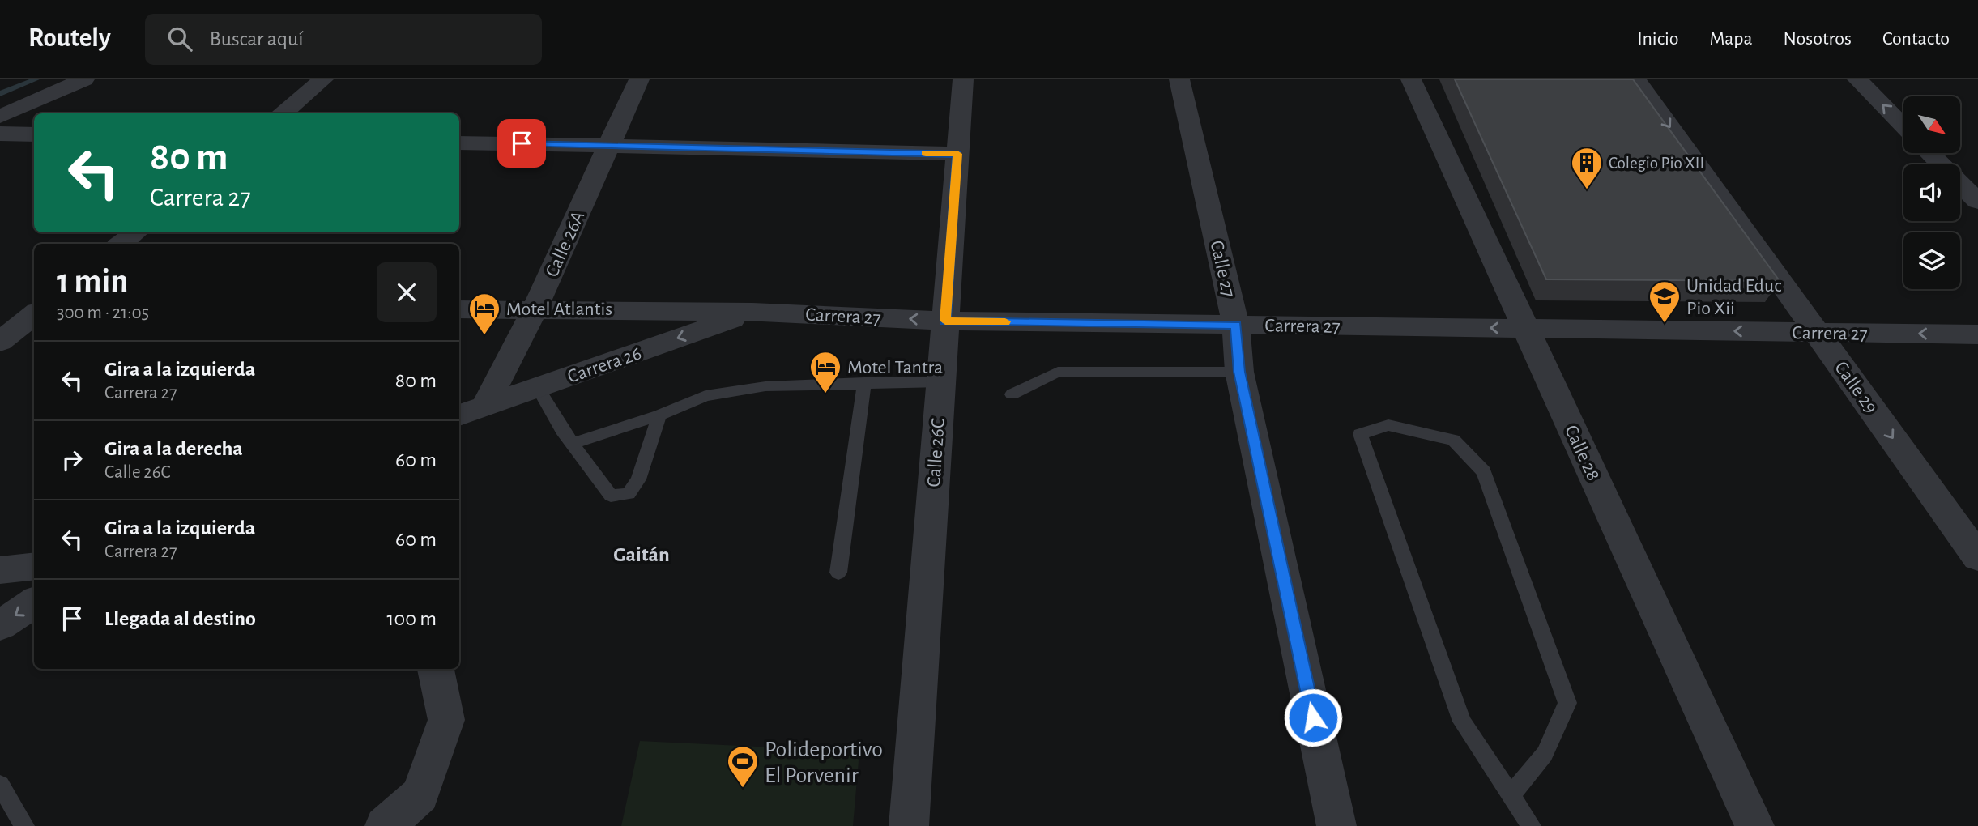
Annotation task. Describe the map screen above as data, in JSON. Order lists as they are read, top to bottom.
{
  "streets": {
    "street": [
      "Calle 26A",
      "Calle 27",
      "Carrera 27",
      "Carrera 26",
      "Calle 29",
      "Calle 26C",
      "Calle 28"
    ]
  },
  "crossings": [
    ["Calle 26A", "Carrera 27"],
    ["Calle 26A", "Carrera 26"],
    ["Calle 27", "Carrera 27"],
    ["Carrera 27", "Carrera 26"],
    ["Carrera 27", "Calle 29"],
    ["Carrera 27", "Calle 26C"],
    ["Carrera 27", "Calle 28"]
  ],
  "one_way": ["Carrera 27", "Calle 29"],
  "districts": ["Gaitán"],
  "places": {
    "building": ["Colegio Pio XII"],
    "school or university": ["Unidad Educ Pio Xii"],
    "hotel": ["Motel Atlantis", "Motel Tantra"],
    "sports": ["Polideportivo El Porvenir"]
  },
  "north": "bottom right",
  "page": {
    "header": "Routely",
    "search": "Buscar aquí",
    "nav": [
      "Inicio",
      "Mapa",
      "Nosotros",
      "Contacto"
    ],
    "turn": ["80 m", "Carrera 27"],
    "heading": ["1 min", "300 m · 21:05"],
    "list": [
      {
        "name": "Gira a la izquierda",
        "note": "Carrera 27",
        "value": "80 m"
      },
      {
        "name": "Gira a la derecha",
        "note": "Calle 26C",
        "value": "60 m"
      },
      {
        "name": "Gira a la izquierda",
        "note": "Carrera 27",
        "value": "60 m"
      },
      {
        "name": "Llegada al destino",
        "value": "100 m"
      }
    ]
  }
}
